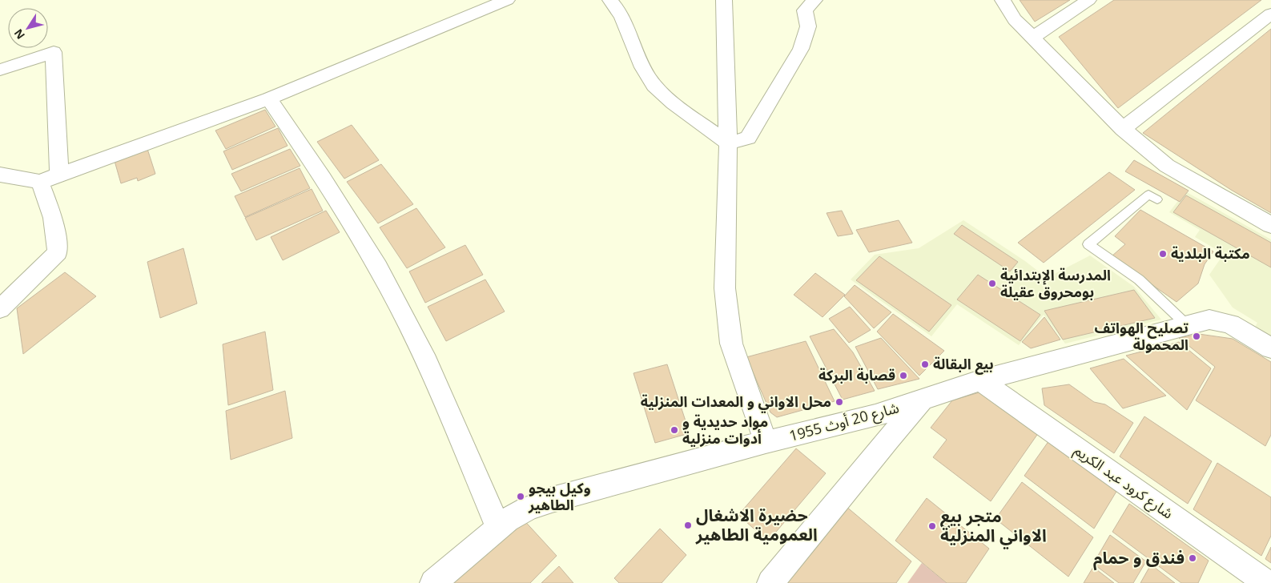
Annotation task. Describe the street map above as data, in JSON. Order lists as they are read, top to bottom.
{
  "streets": {
    "street": ["شارع 20 أوث 1955", "شارع كرود عبد الكريم"]
  },
  "crossings": [
    ["شارع 20 أوث 1955", "شارع كرود عبد الكريم"]
  ],
  "places": [
    "مكتبة البلدية",
    "المدرسة الإبتدائية بومحروق عقيلة",
    "تصليح الهواتف المحمولة",
    "بيع البقالة",
    "قصابة البركة",
    "محل الاواني و المعدات المنزلية",
    "مواد حديدية و أدوات منزلية",
    "وكيل بيجو الطاهير",
    "حضيرة الاشغال العمومية الطاهير",
    "متجر بيع الاواني المنزلية",
    "فندق و حمام"
  ],
  "north": "bottom left"
}
